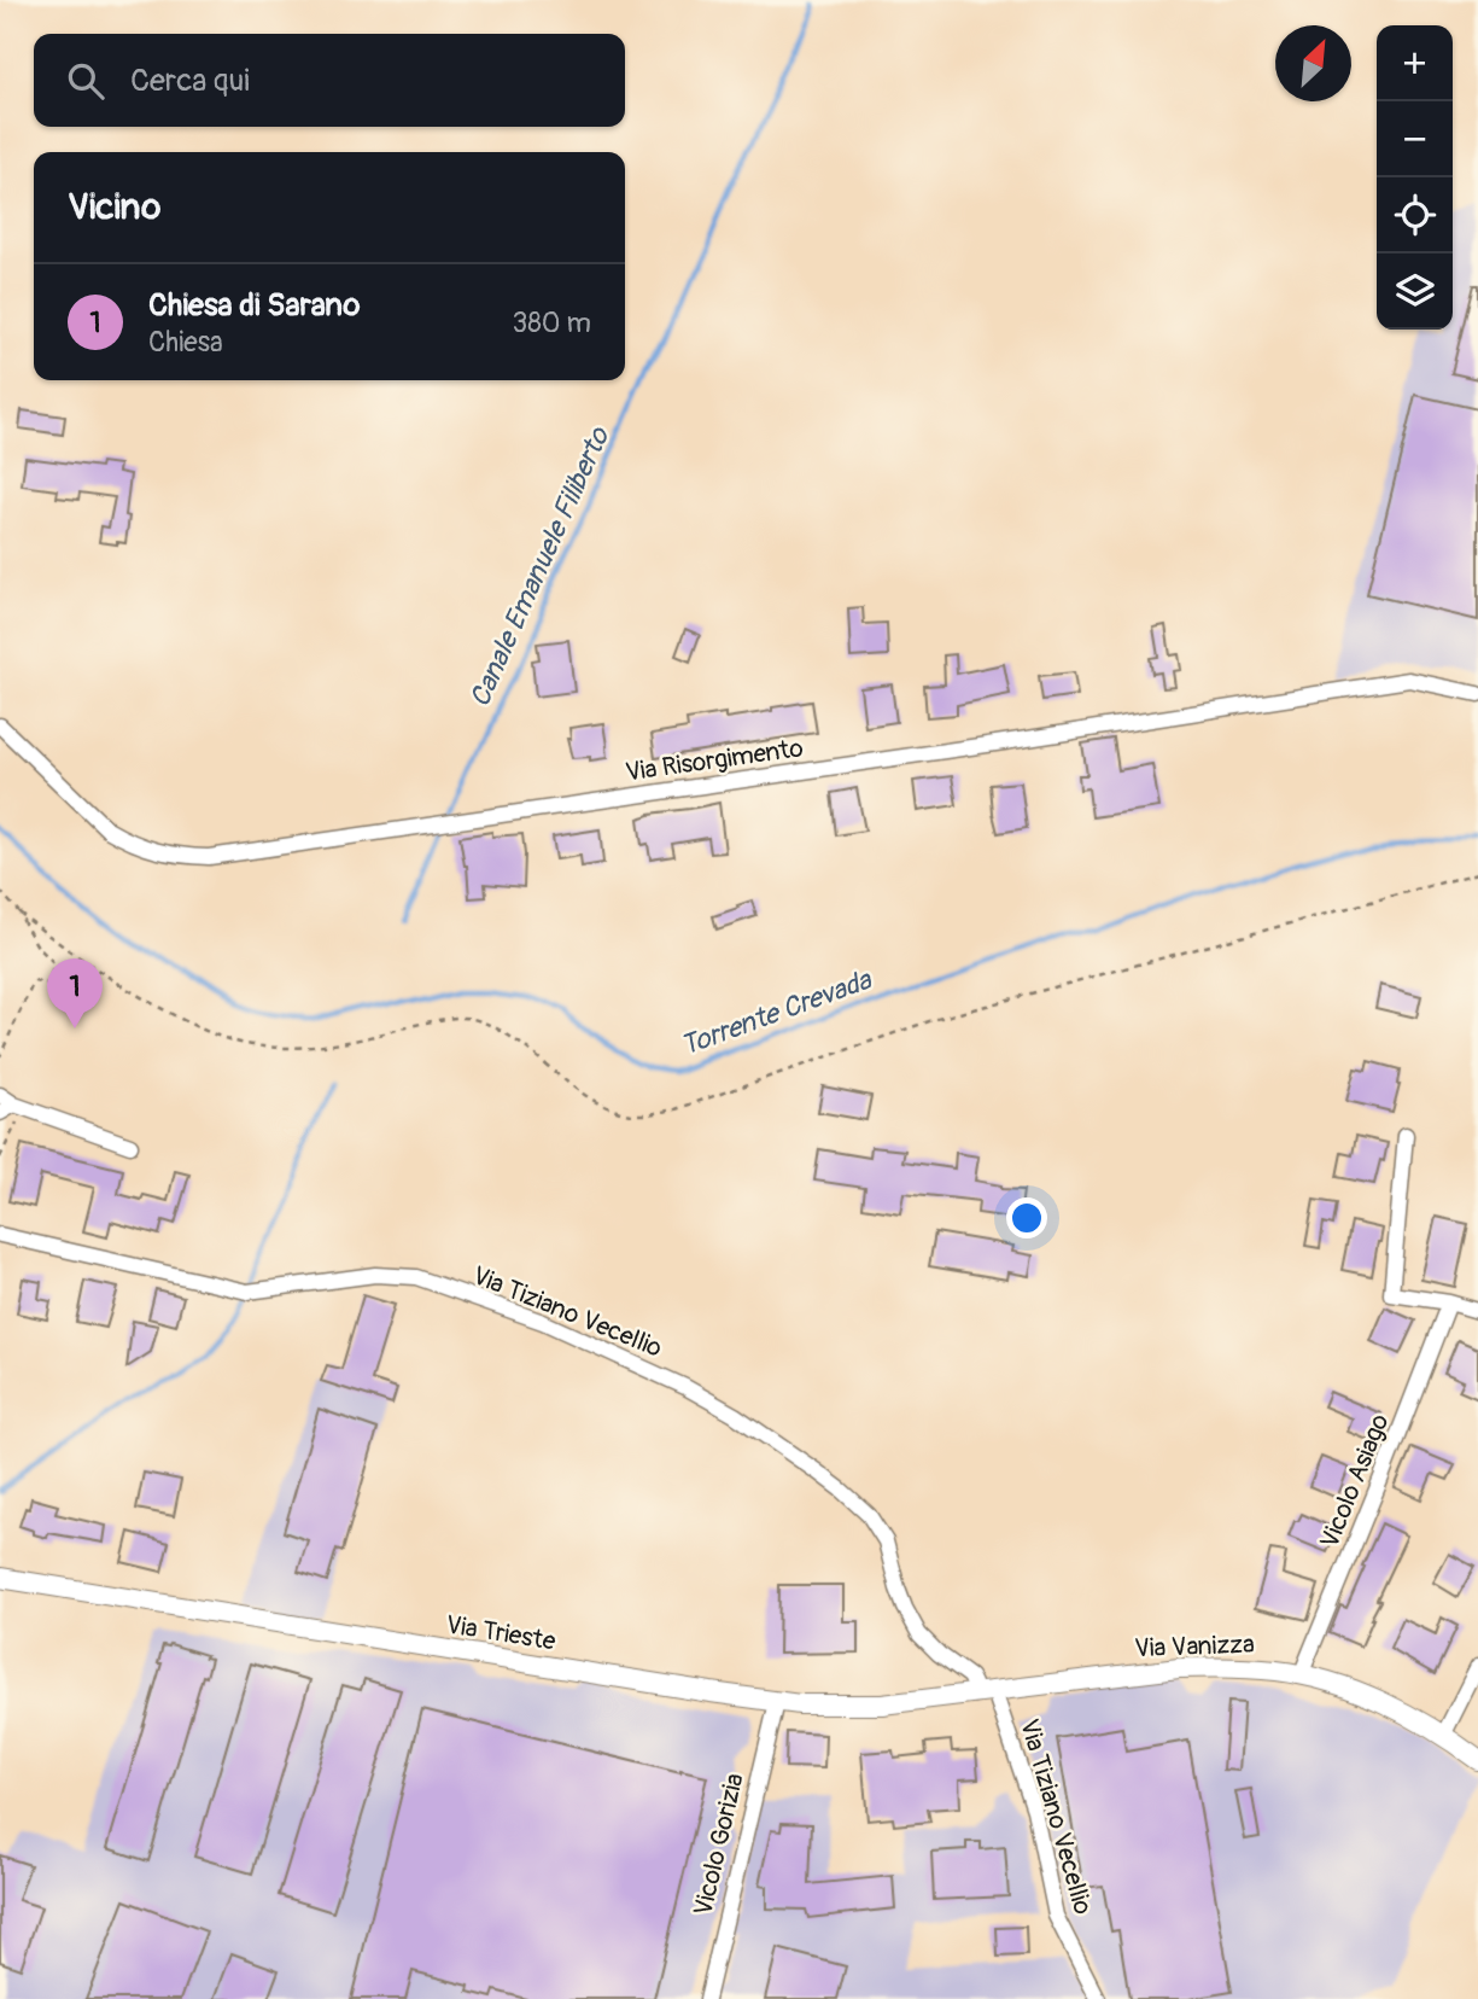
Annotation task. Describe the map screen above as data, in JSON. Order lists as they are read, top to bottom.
{
  "streets": {
    "street": [
      "Via Risorgimento",
      "Via Tiziano Vecellio",
      "Vicolo Asiago",
      "Via Trieste",
      "Via Vanizza",
      "Vicolo Gorizia"
    ]
  },
  "crossings": [
    ["Via Tiziano Vecellio", "Via Trieste"],
    ["Via Tiziano Vecellio", "Via Vanizza"],
    ["Vicolo Asiago", "Via Vanizza"],
    ["Via Trieste", "Via Vanizza"],
    ["Via Trieste", "Vicolo Gorizia"]
  ],
  "water": ["Canale Emanuele Filiberto", "Torrente Crevada"],
  "north": "top right",
  "page": {
    "map_buttons": ["+", "−"],
    "search": "Cerca qui",
    "heading": "Vicino",
    "list": [
      {
        "mark": "1",
        "name": "Chiesa di Sarano",
        "note": "Chiesa",
        "value": "380 m"
      }
    ],
    "pins": "1"
  }
}
